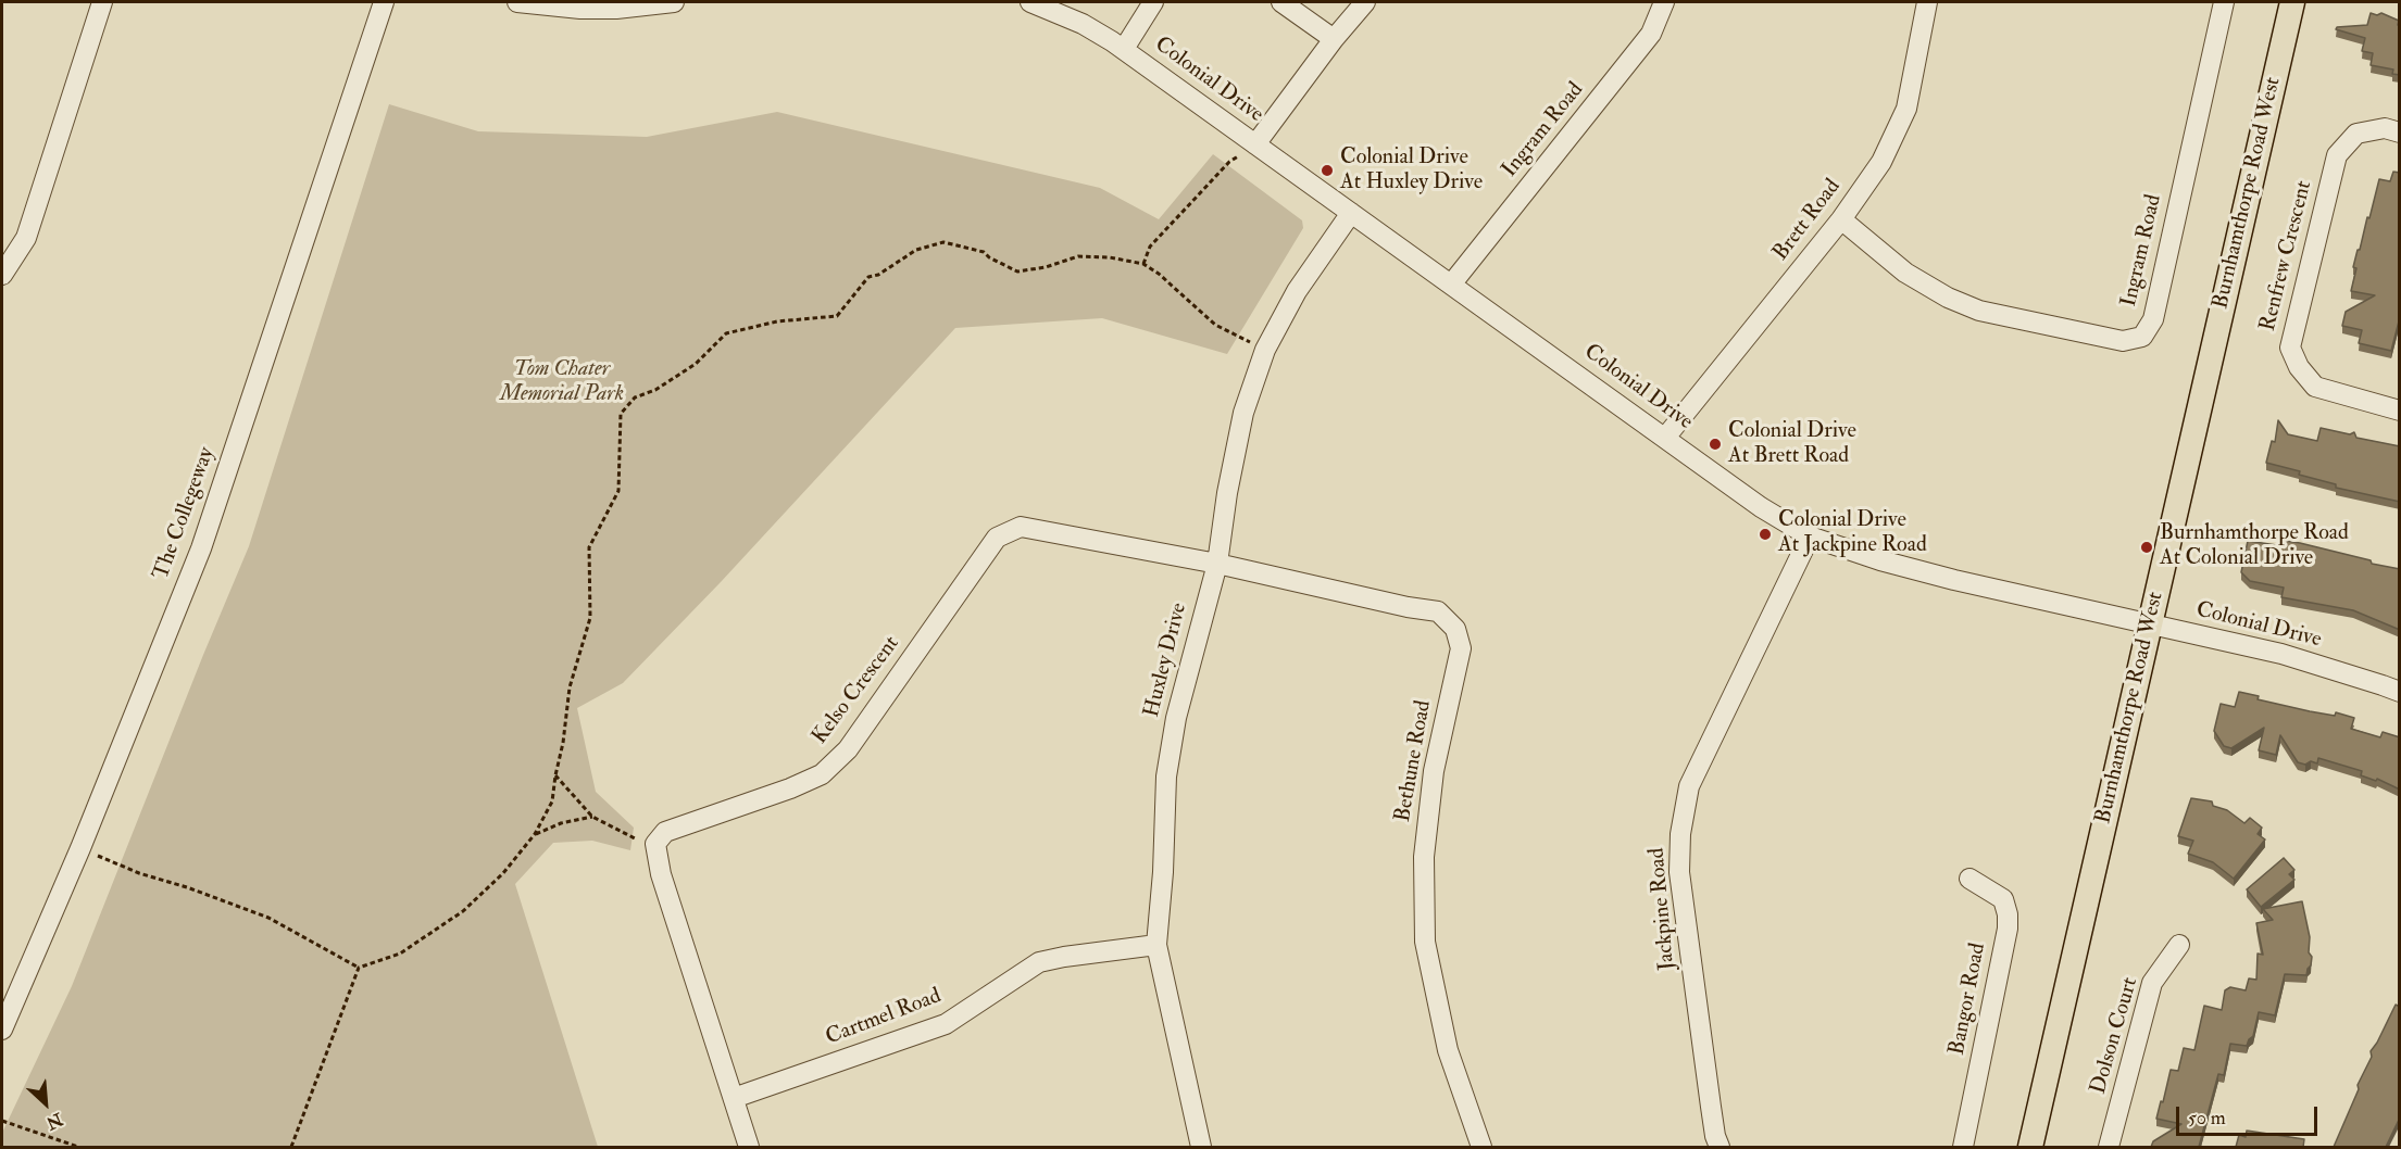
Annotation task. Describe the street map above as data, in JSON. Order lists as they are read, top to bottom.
{
  "streets": {
    "main road": ["Burnhamthorpe Road West"],
    "street": [
      "Colonial Drive",
      "Ingram Road",
      "Brett Road",
      "Renfrew Crescent",
      "The Collegeway",
      "Huxley Drive",
      "Kelso Crescent",
      "Bethune Road",
      "Jackpine Road",
      "Bangor Road",
      "Cartmel Road",
      "Dolson Court"
    ]
  },
  "crossings": [
    ["Colonial Drive", "Ingram Road"],
    ["Colonial Drive", "Burnhamthorpe Road West"],
    ["Colonial Drive", "Brett Road"],
    ["Colonial Drive", "Huxley Drive"],
    ["Colonial Drive", "Jackpine Road"],
    ["Ingram Road", "Brett Road"],
    ["Huxley Drive", "Kelso Crescent"],
    ["Huxley Drive", "Bethune Road"],
    ["Huxley Drive", "Cartmel Road"],
    ["Kelso Crescent", "Bethune Road"]
  ],
  "parks": ["Tom Chater Memorial Park"],
  "places": [
    "Colonial Drive At Huxley Drive",
    "Colonial Drive At Brett Road",
    "Colonial Drive At Jackpine Road",
    "Burnhamthorpe Road At Colonial Drive"
  ],
  "scale_bar": "50 m",
  "north": "bottom right"
}
